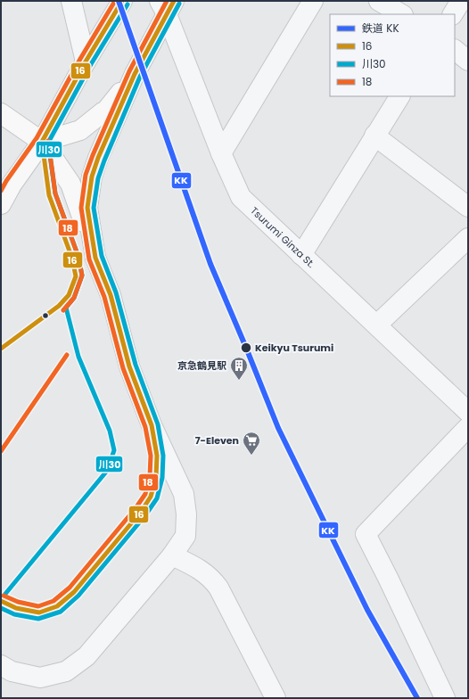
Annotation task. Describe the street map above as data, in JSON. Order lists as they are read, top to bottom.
{
  "streets": {
    "street": ["Tsurumi Ginza St."]
  },
  "places": {
    "other": ["Keikyu Tsurumi"],
    "building": ["京急鶴見駅"],
    "supermarket": ["7-Eleven"]
  },
  "lines": [
    "rail line KK",
    "transit line 16",
    "transit line 18",
    "transit line 川30"
  ],
  "legend": [
    "鉄道 KK",
    "16",
    "川30",
    "18"
  ]
}
